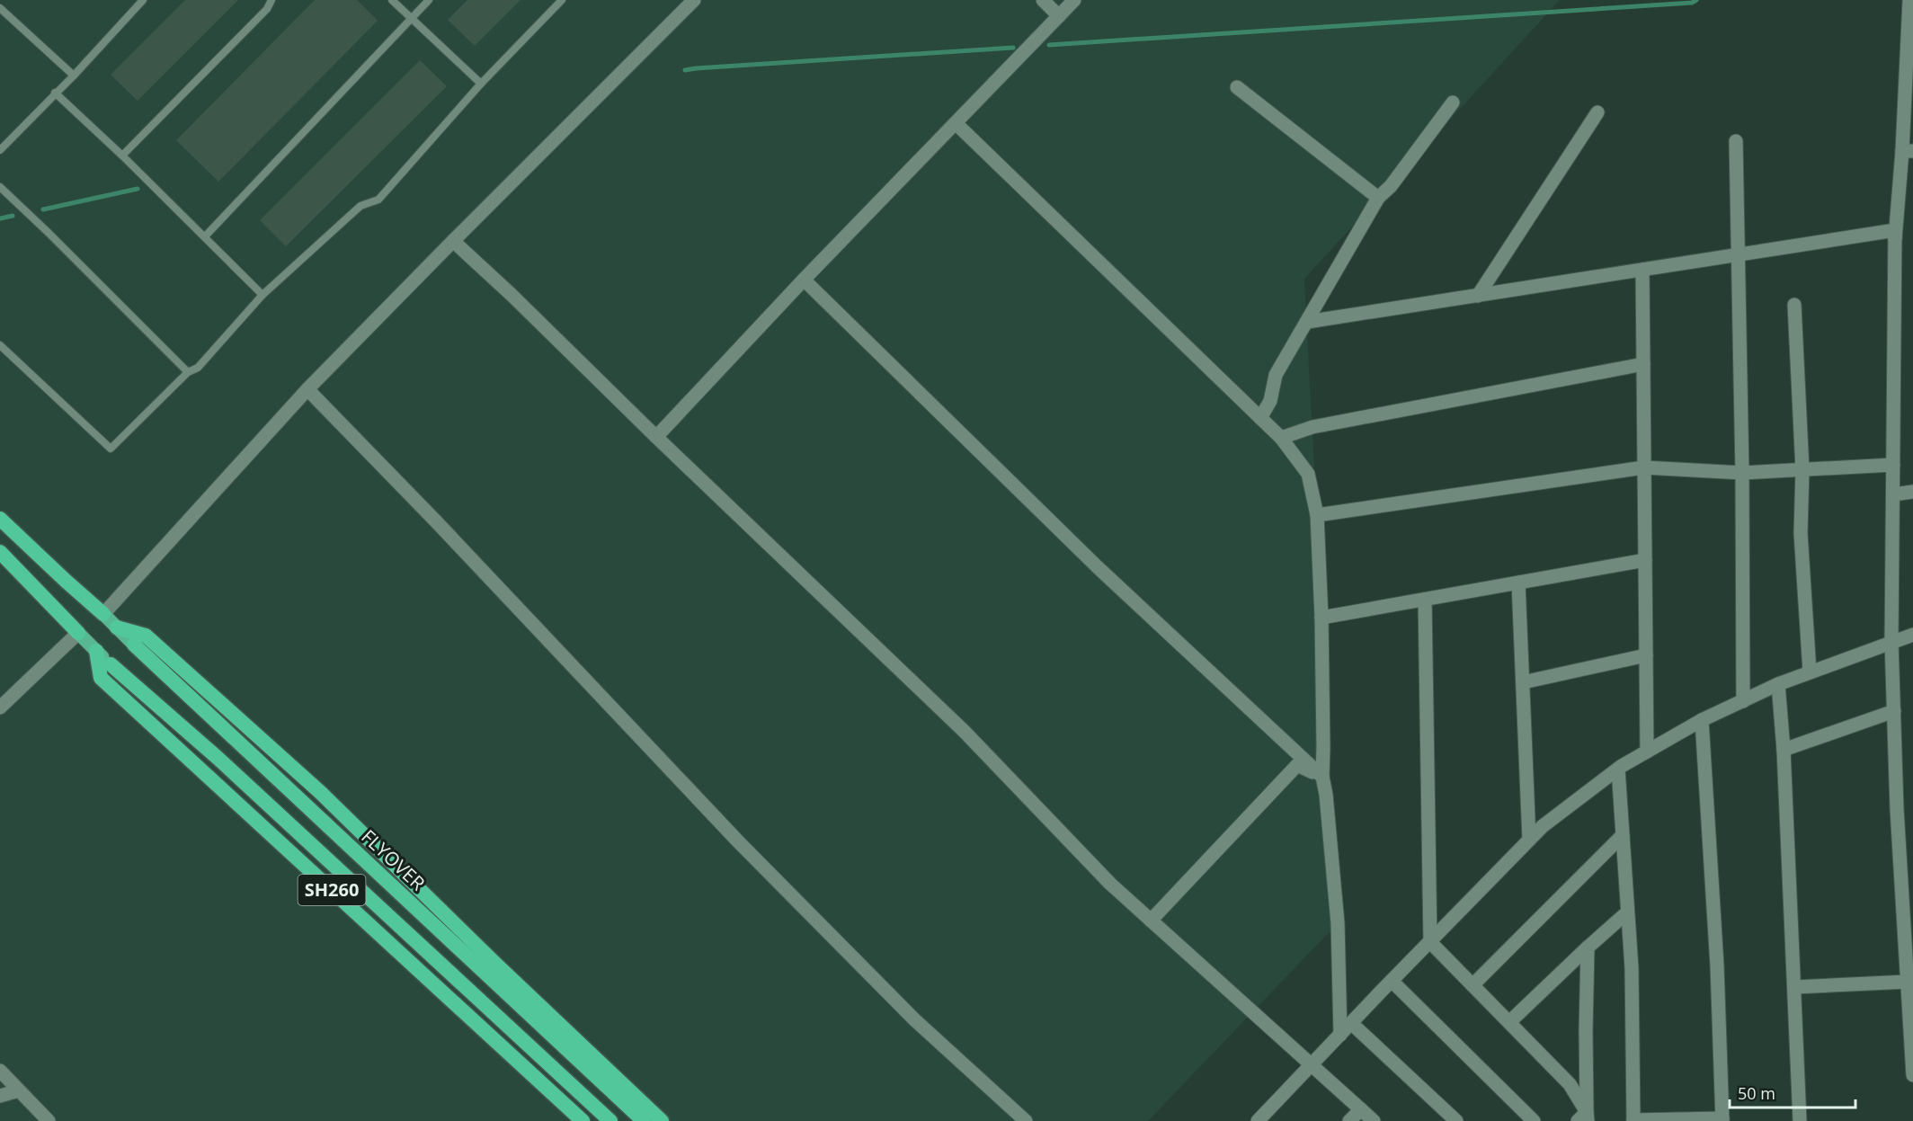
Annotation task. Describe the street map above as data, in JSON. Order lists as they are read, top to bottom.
{
  "streets": {
    "highway": ["FLYOVER", "SH260"]
  },
  "scale_bar": "50 m"
}
